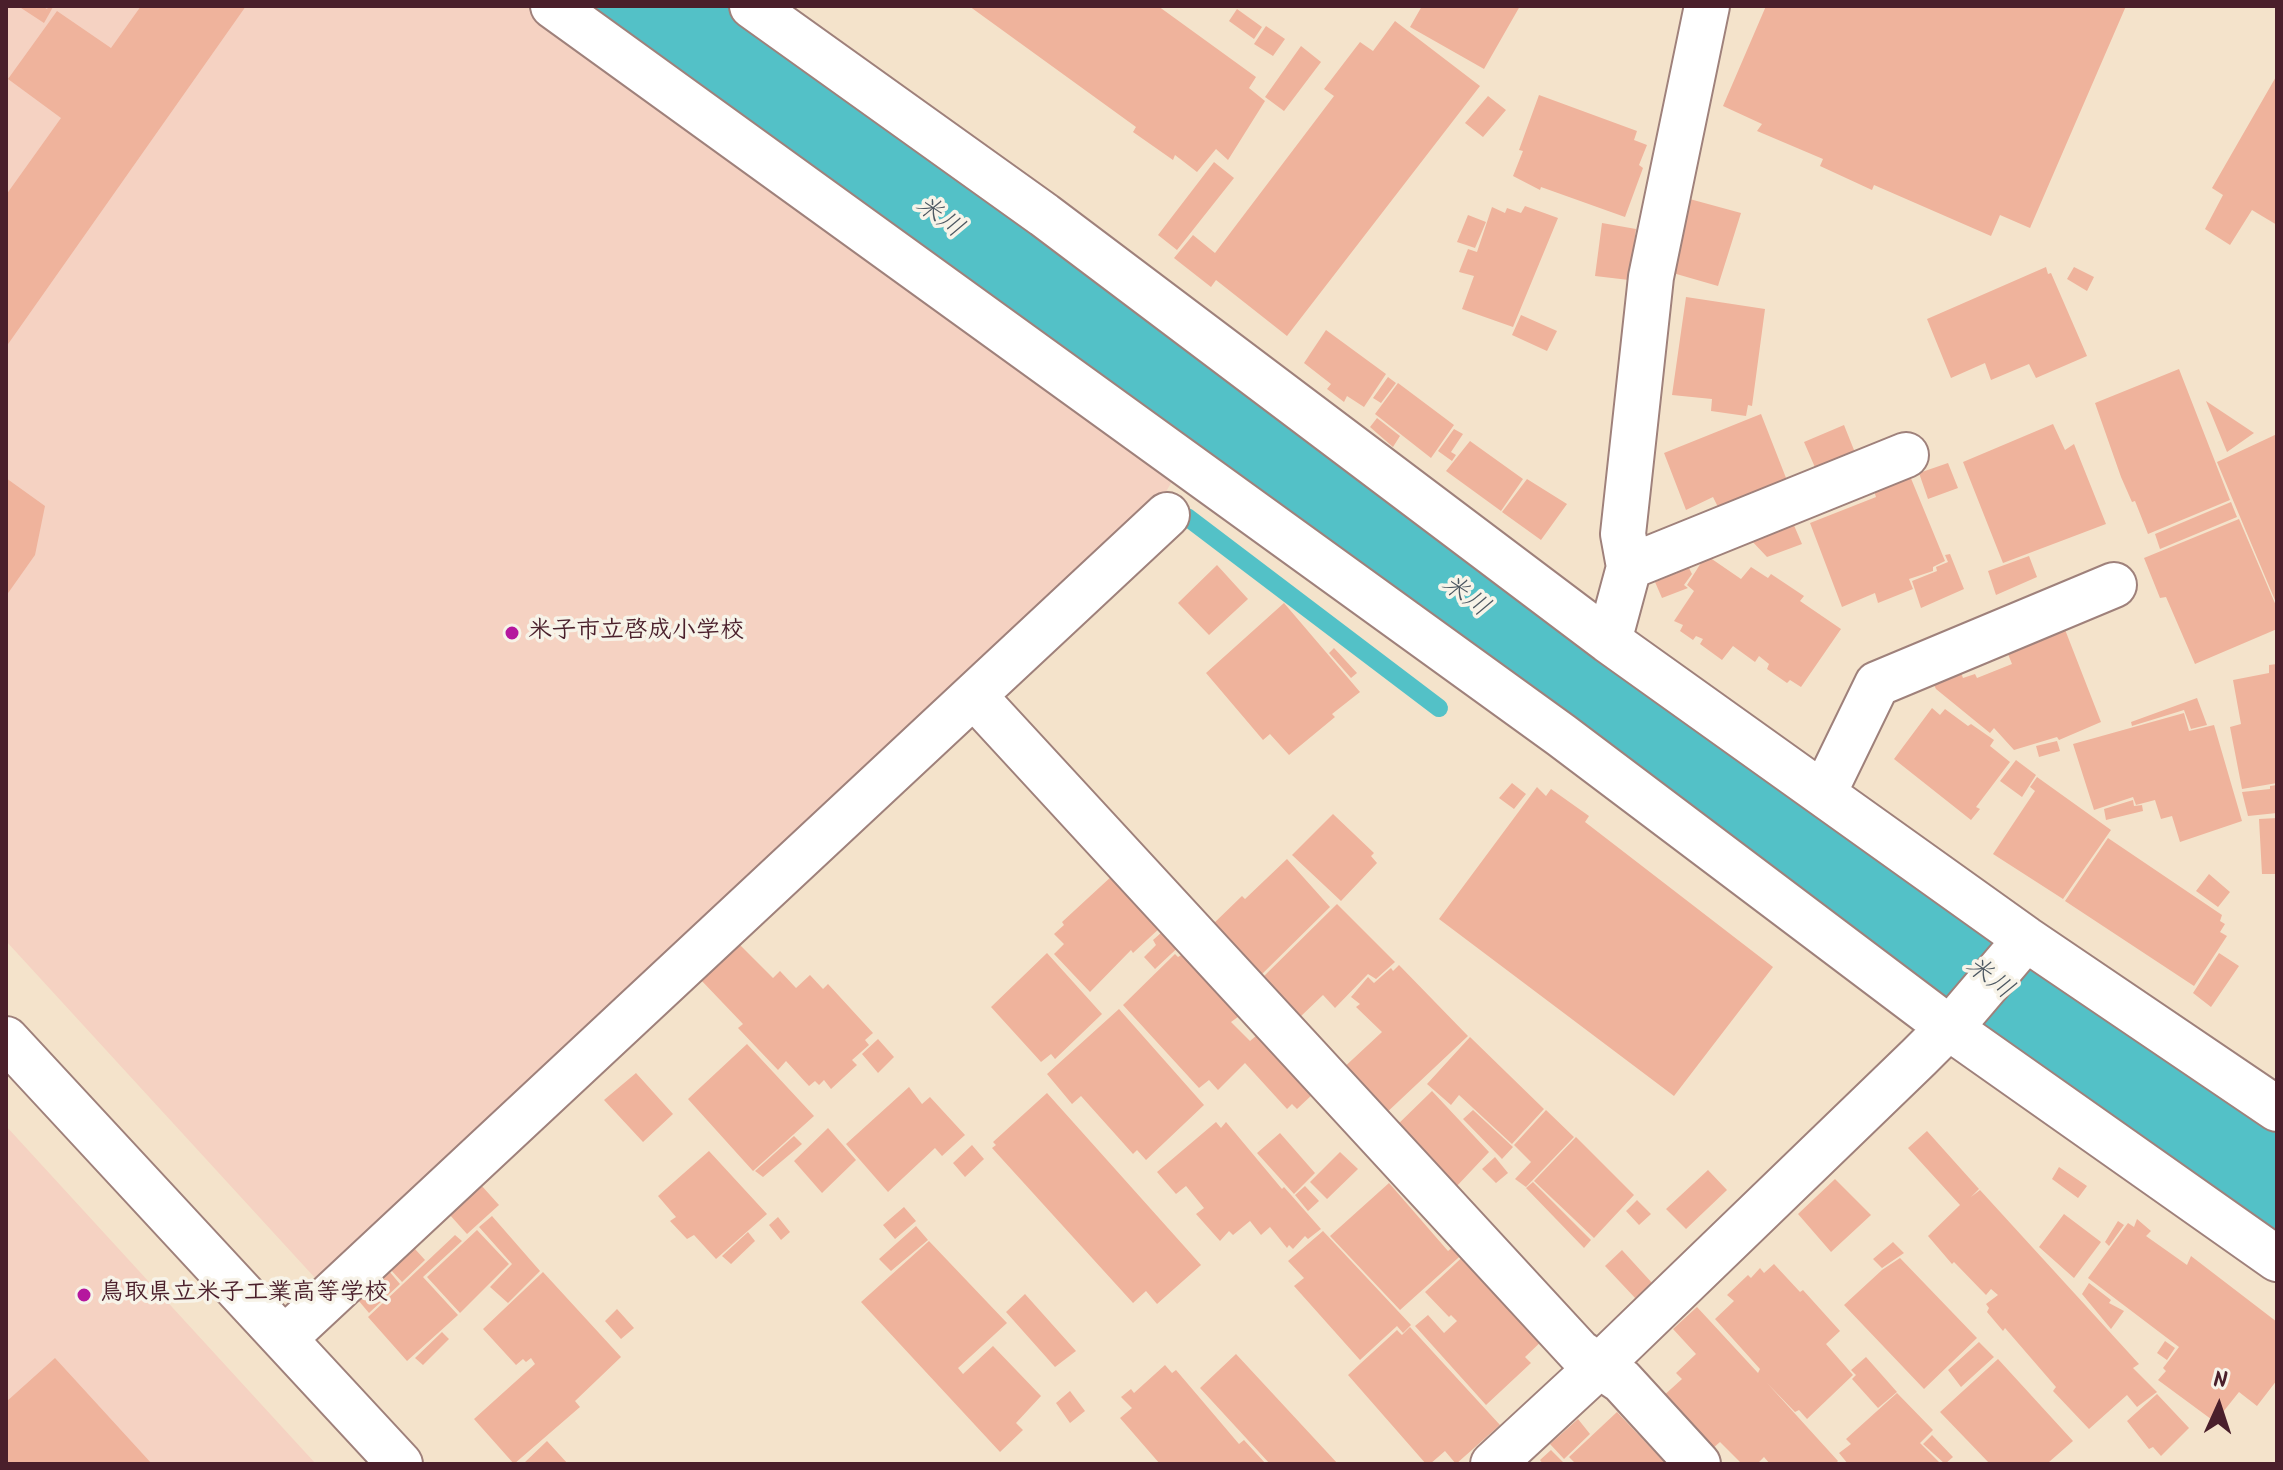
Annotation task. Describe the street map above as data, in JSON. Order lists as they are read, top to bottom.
{
  "water": ["米川"],
  "places": ["米子市立啓成小学校", "鳥取県立米子工業高等学校"],
  "north": "top"
}
